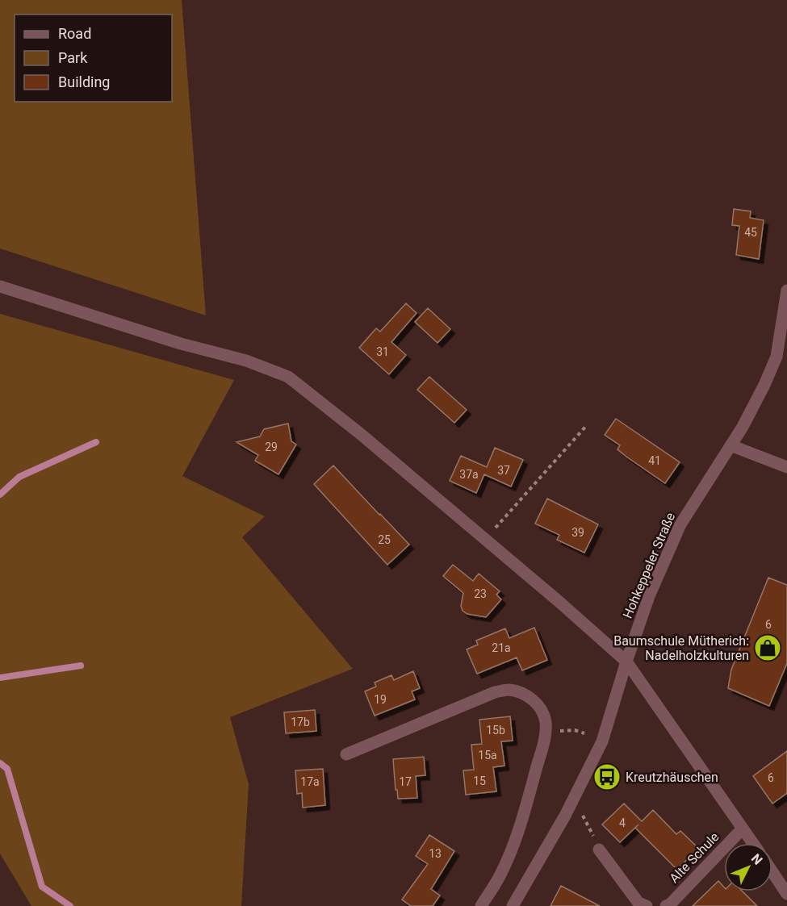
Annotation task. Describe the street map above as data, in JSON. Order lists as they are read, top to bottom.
{
  "streets": {
    "street": ["Hohkeppeler Straße", "Alte Schule"]
  },
  "places": {
    "shop": ["Baumschule Mütherich: Nadelholzkulturen"],
    "bus stop": ["Kreutzhäuschen"]
  },
  "house_numbers": [
    "45",
    "31",
    "29",
    "41",
    "37",
    "37a",
    "39",
    "25",
    "23",
    "6",
    "21a",
    "19",
    "17b",
    "15b",
    "15a",
    "6",
    "15",
    "17a",
    "17",
    "4",
    "13"
  ],
  "legend": ["Road", "Park", "Building"],
  "north": "top right"
}
